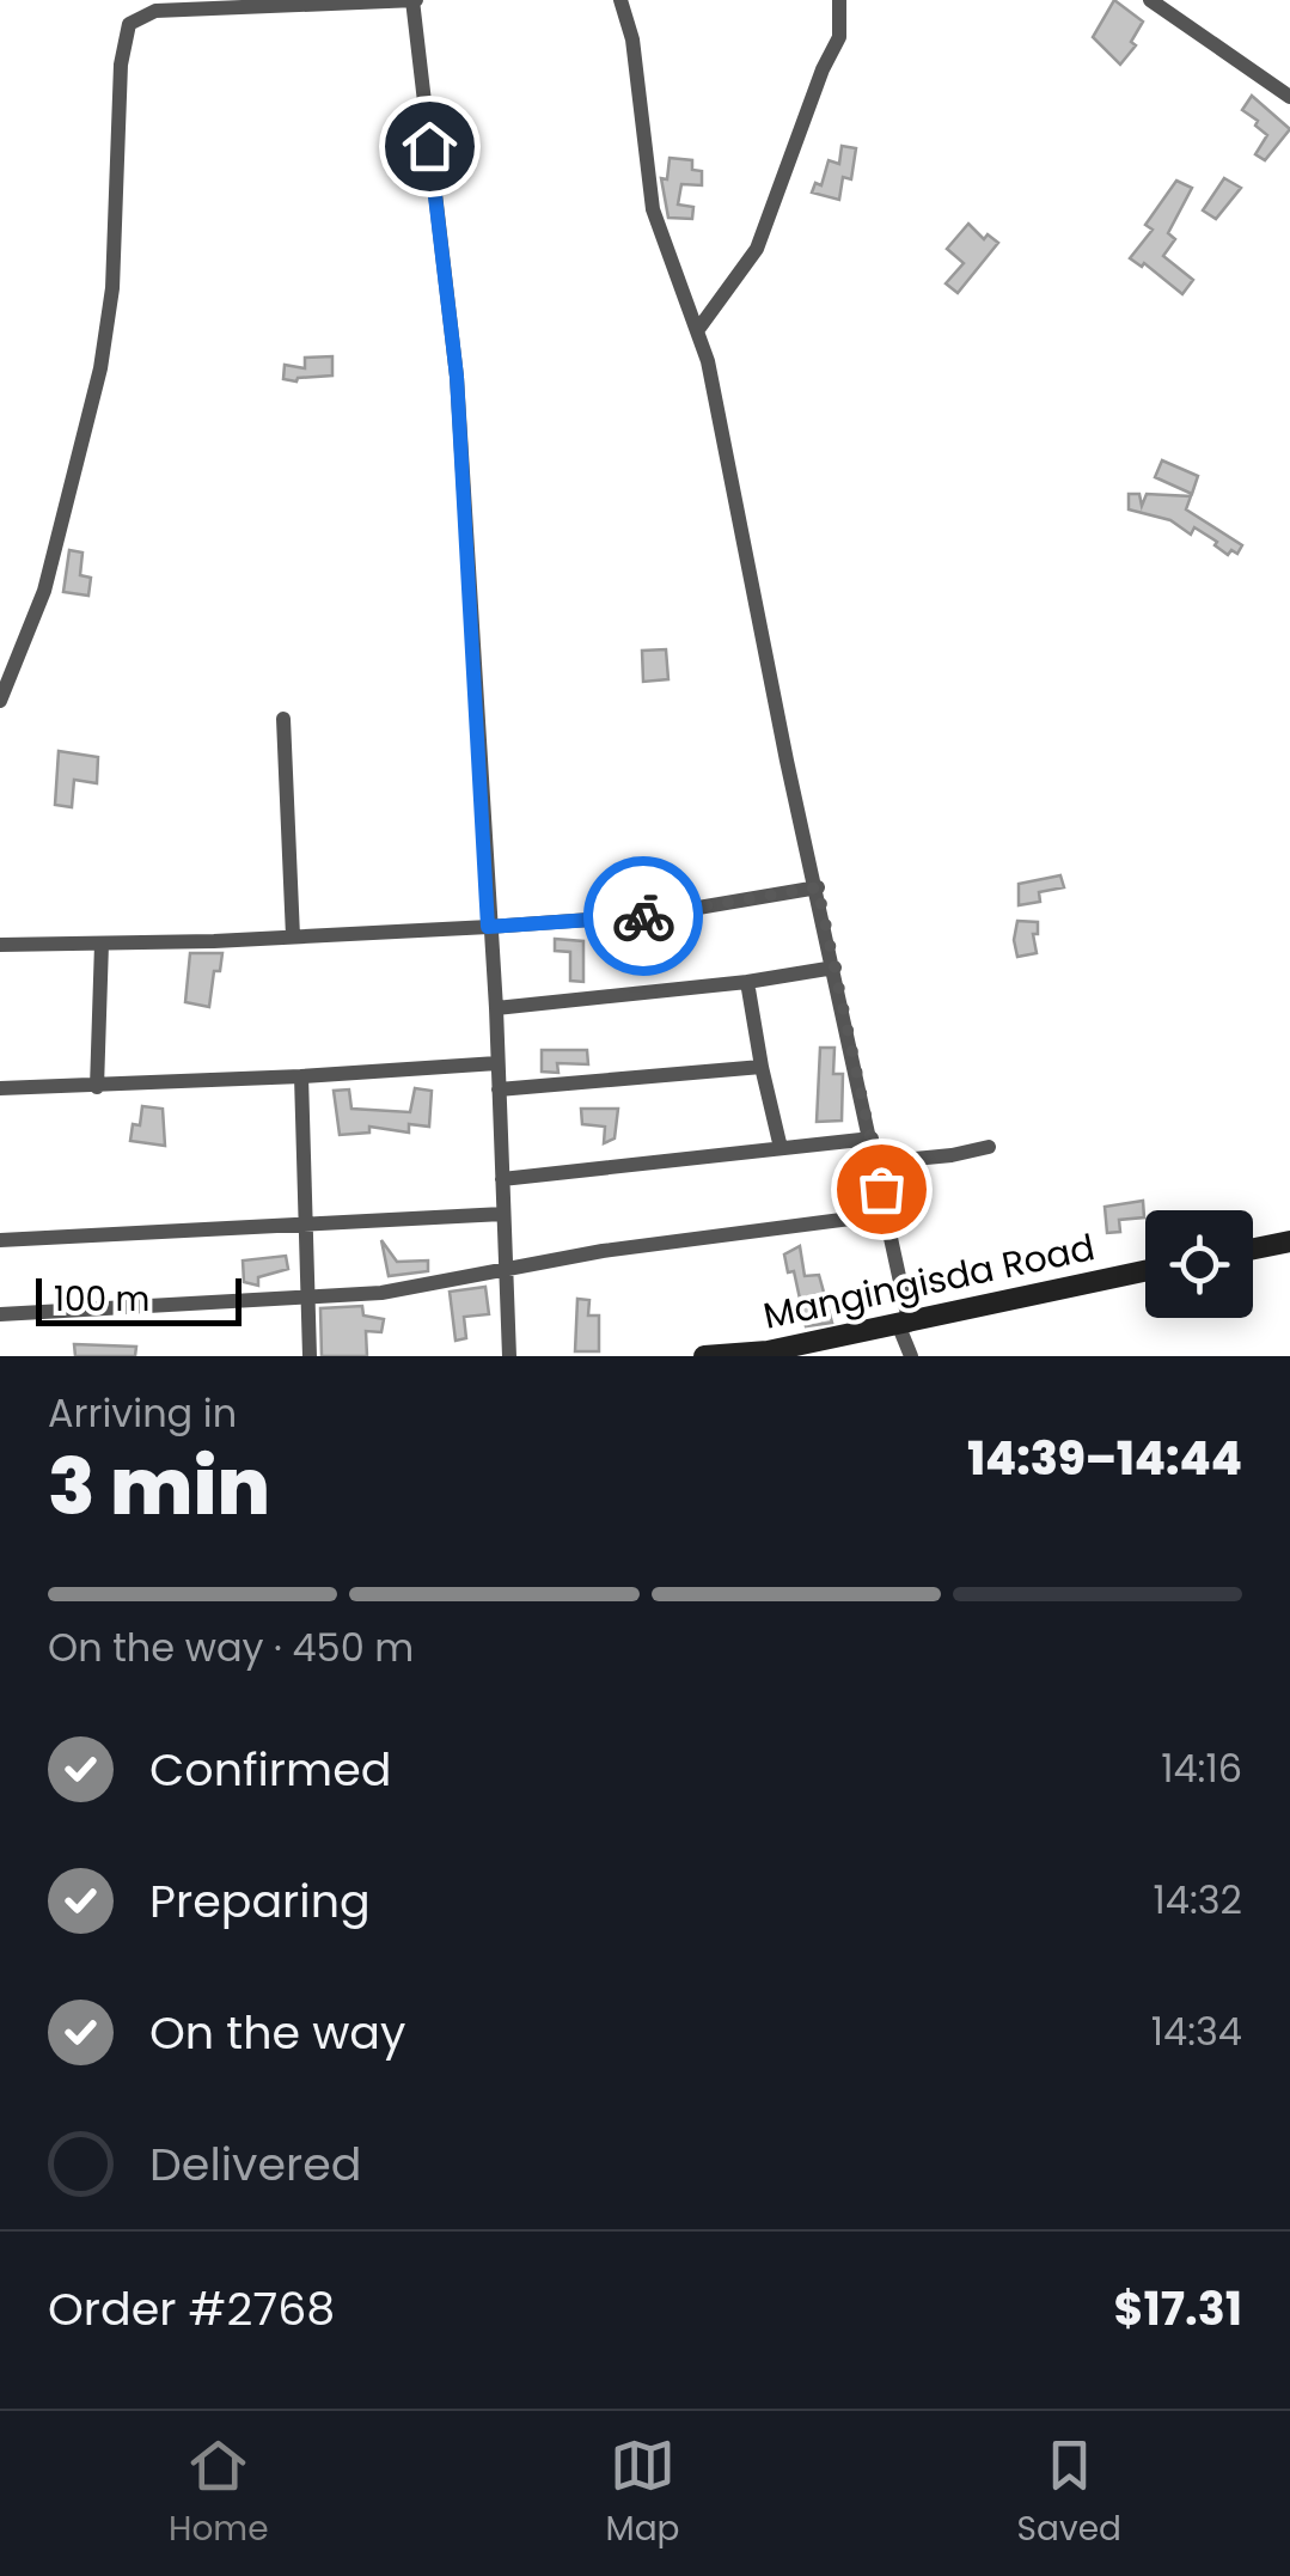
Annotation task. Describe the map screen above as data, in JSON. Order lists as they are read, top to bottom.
{
  "streets": {
    "street": ["Mangingisda Road"]
  },
  "scale_bar": "100 m",
  "page": {
    "scale": "100 m",
    "heading": ["3 min", "Arriving in", "14:39–14:44"],
    "panel": ["Order #2768", "$17.31"],
    "bar": "On the way · 450 m",
    "list": [
      ["Confirmed", "14:16"],
      ["Preparing", "14:32"],
      ["On the way", "14:34"],
      "Delivered"
    ],
    "tabs": ["Home", "Map", "Saved"]
  }
}
